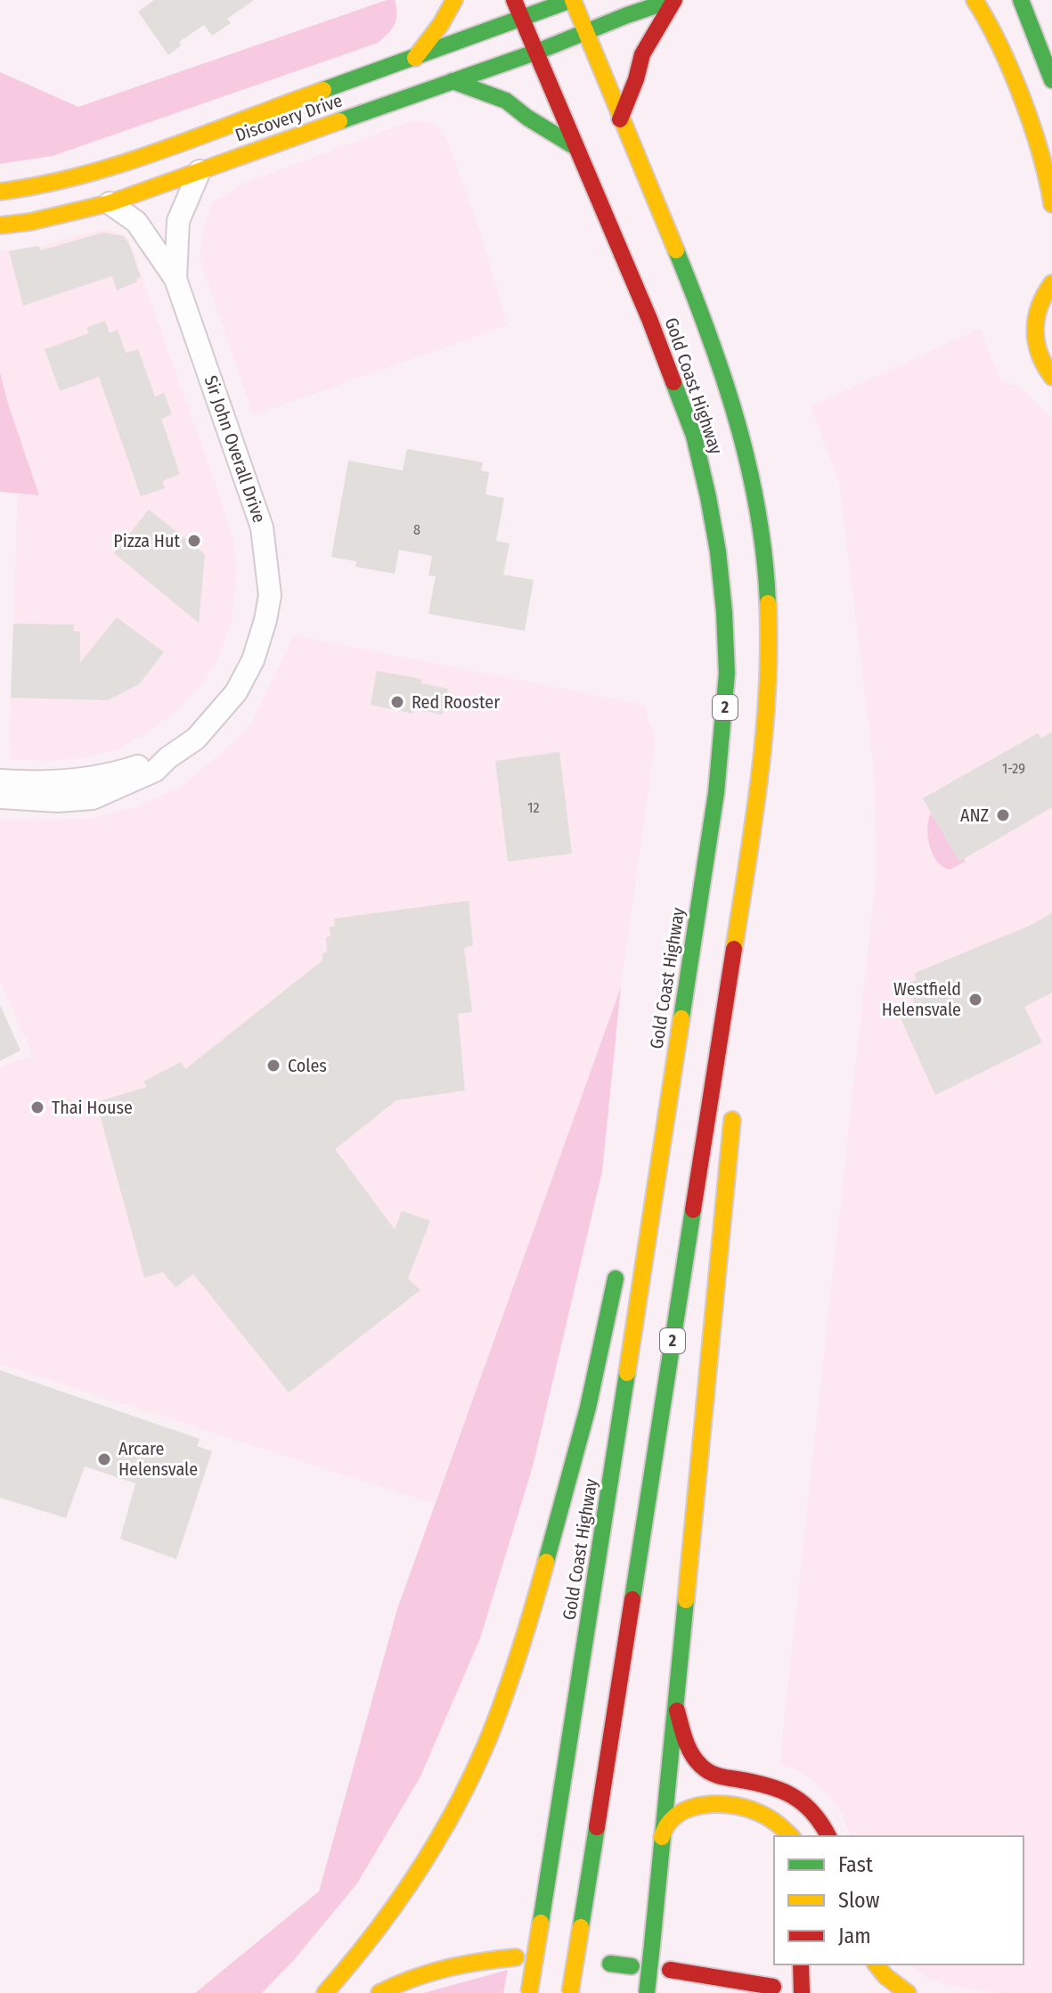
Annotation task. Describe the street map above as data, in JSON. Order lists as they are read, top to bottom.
{
  "streets": {
    "main road": ["Discovery Drive", "Gold Coast Highway", "2"],
    "street": ["Sir John Overall Drive"]
  },
  "crossings": [
    ["Discovery Drive", "Gold Coast Highway"],
    ["Discovery Drive", "Sir John Overall Drive"]
  ],
  "places": [
    "Pizza Hut",
    "Red Rooster",
    "ANZ",
    "Westfield Helensvale",
    "Coles",
    "Thai House",
    "Arcare Helensvale"
  ],
  "house_numbers": ["8", "1-29", "12"],
  "legend": ["Fast", "Slow", "Jam"]
}
